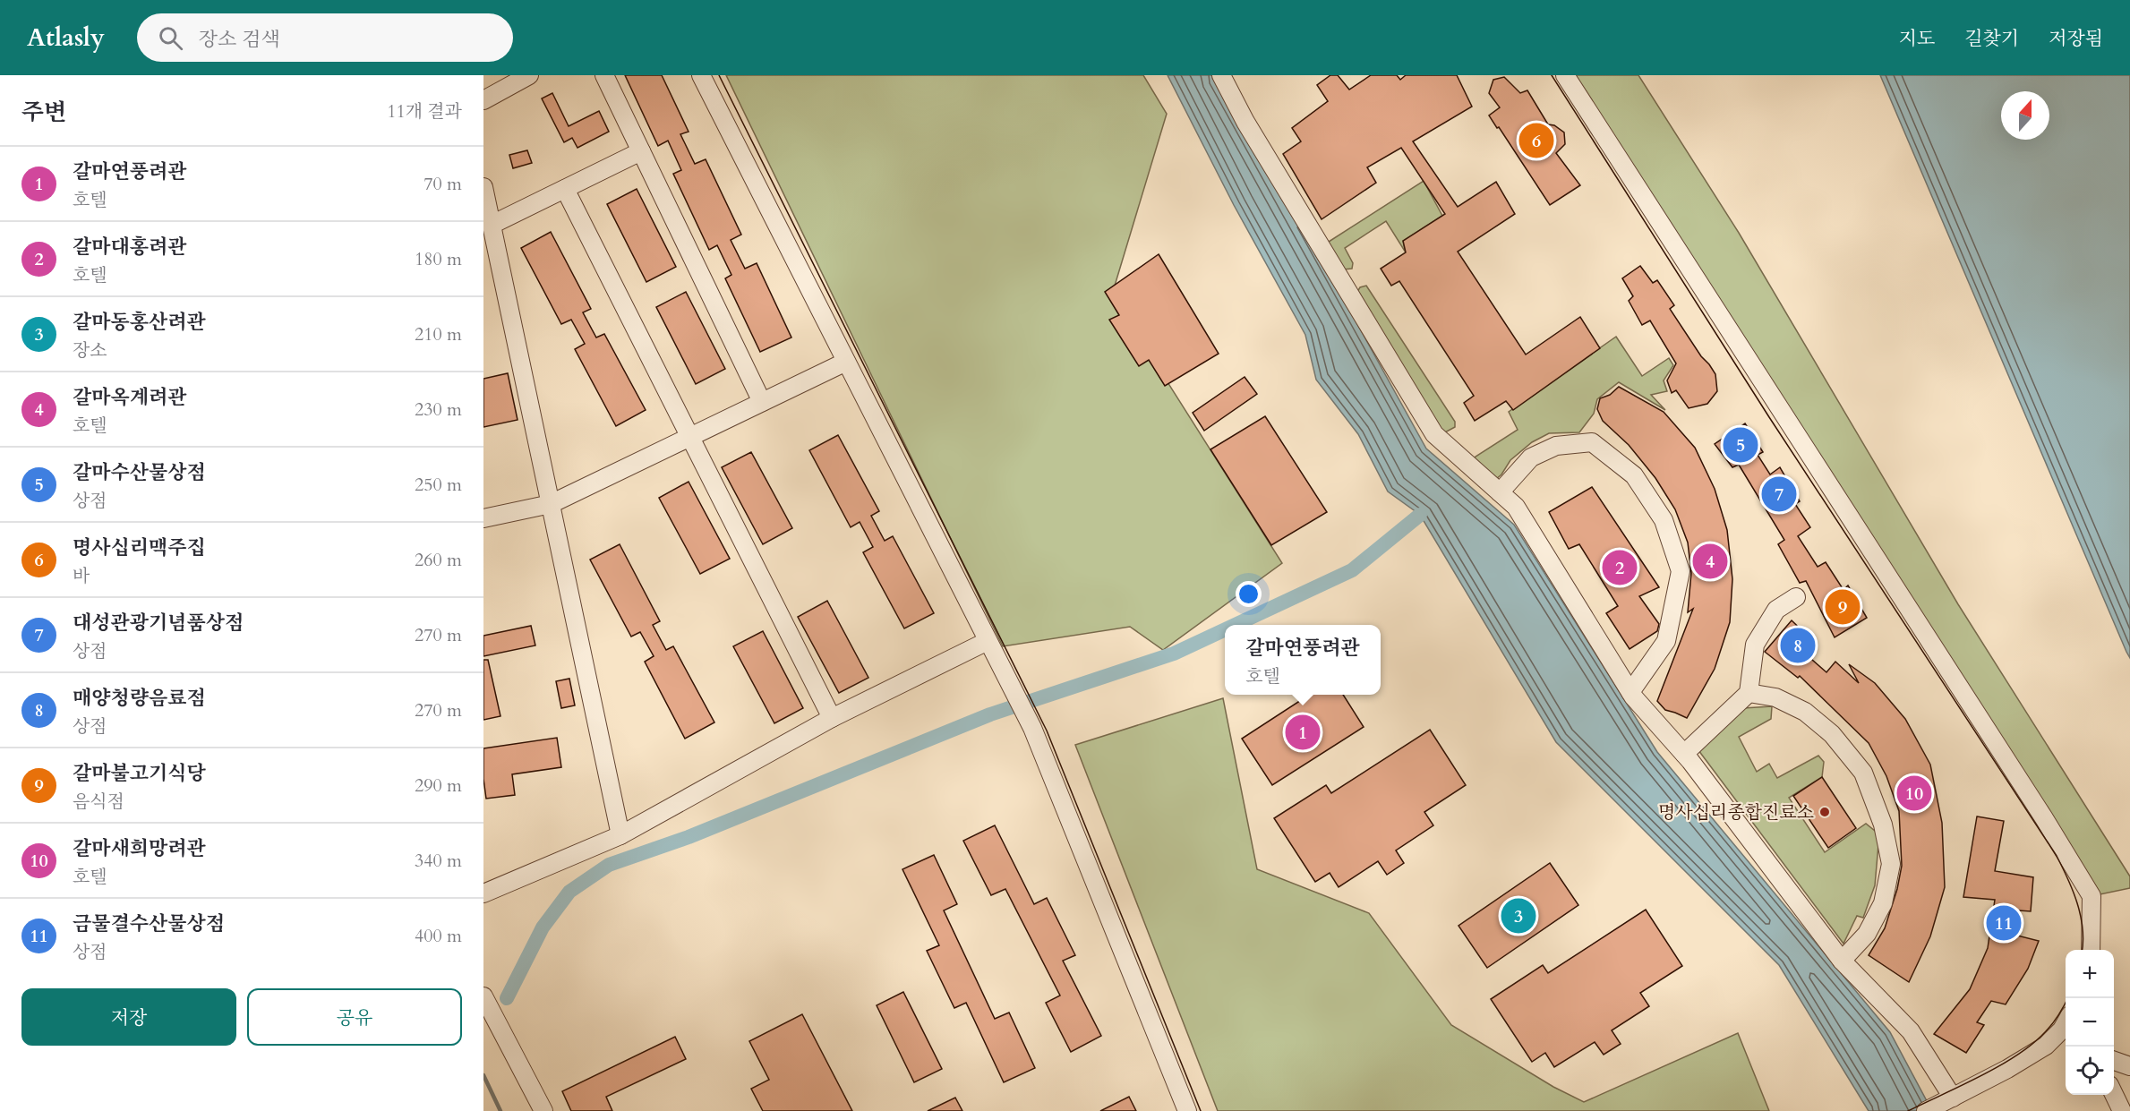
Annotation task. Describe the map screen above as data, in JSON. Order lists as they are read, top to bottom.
{
  "places": ["명사십리종합진료소"],
  "north": "top",
  "page": {
    "header": "Atlasly",
    "search": "장소 검색",
    "nav": ["지도", "길찾기", "저장됨"],
    "heading": ["주변", "11개 결과"],
    "pins": [
      "6",
      "5",
      "7",
      "4",
      "2",
      "9",
      "8",
      "1",
      "10",
      "3",
      "11"
    ],
    "list": [
      {
        "mark": "1",
        "name": "갈마연풍려관",
        "note": "호텔",
        "value": "70 m"
      },
      {
        "mark": "2",
        "name": "갈마대홍려관",
        "note": "호텔",
        "value": "180 m"
      },
      {
        "mark": "3",
        "name": "갈마동홍산려관",
        "note": "장소",
        "value": "210 m"
      },
      {
        "mark": "4",
        "name": "갈마옥계려관",
        "note": "호텔",
        "value": "230 m"
      },
      {
        "mark": "5",
        "name": "갈마수산물상점",
        "note": "상점",
        "value": "250 m"
      },
      {
        "mark": "6",
        "name": "명사십리맥주집",
        "note": "바",
        "value": "260 m"
      },
      {
        "mark": "7",
        "name": "대성관광기념품상점",
        "note": "상점",
        "value": "270 m"
      },
      {
        "mark": "8",
        "name": "매양청량음료점",
        "note": "상점",
        "value": "270 m"
      },
      {
        "mark": "9",
        "name": "갈마불고기식당",
        "note": "음식점",
        "value": "290 m"
      },
      {
        "mark": "10",
        "name": "갈마새희망려관",
        "note": "호텔",
        "value": "340 m"
      },
      {
        "mark": "11",
        "name": "금물결수산물상점",
        "note": "상점",
        "value": "400 m"
      }
    ],
    "popup": ["갈마연풍려관", "호텔"],
    "map_buttons": ["+", "−"],
    "buttons": ["저장", "공유"]
  }
}
